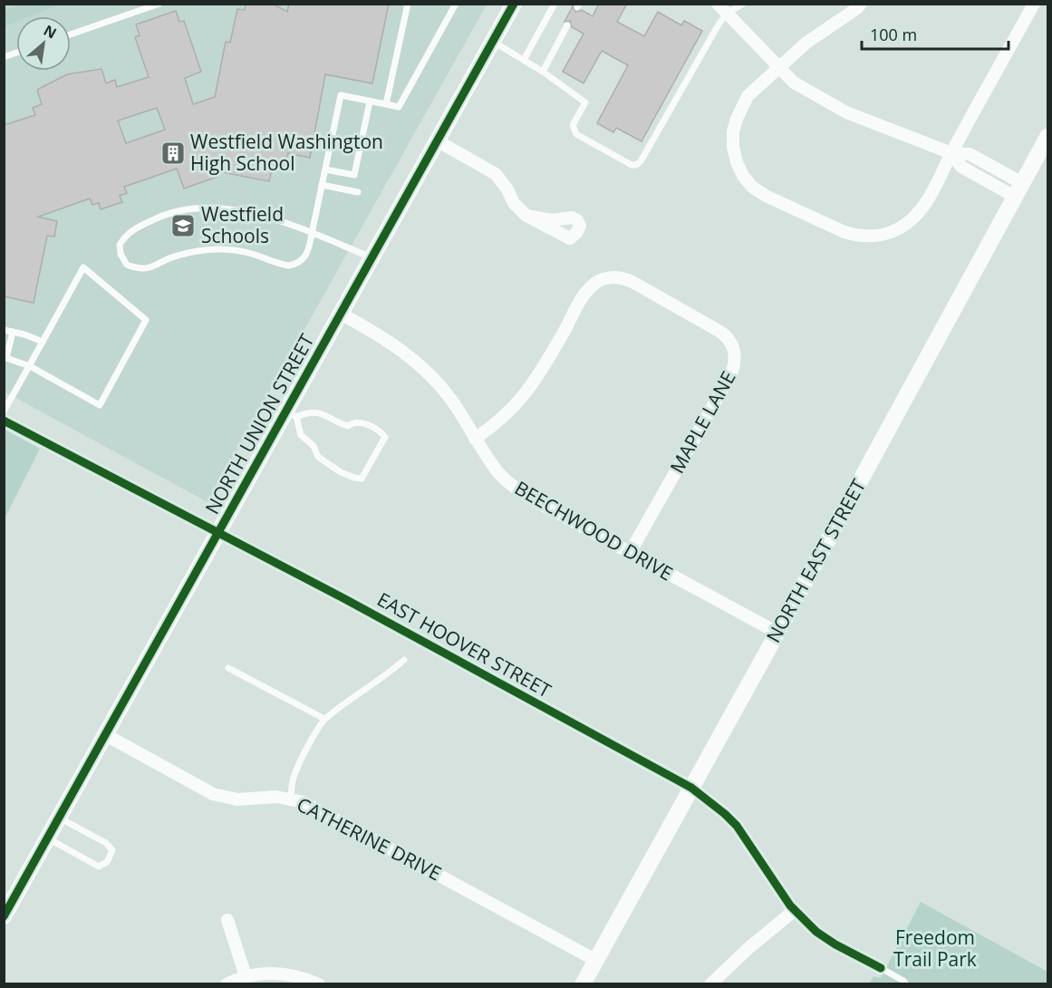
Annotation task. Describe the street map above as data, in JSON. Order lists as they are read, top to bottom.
{
  "streets": {
    "street": [
      "MAPLE LANE",
      "NORTH UNION STREET",
      "BEECHWOOD DRIVE",
      "NORTH EAST STREET",
      "EAST HOOVER STREET",
      "CATHERINE DRIVE"
    ]
  },
  "crossings": [
    ["MAPLE LANE", "BEECHWOOD DRIVE"],
    ["NORTH UNION STREET", "BEECHWOOD DRIVE"],
    ["NORTH UNION STREET", "EAST HOOVER STREET"],
    ["NORTH UNION STREET", "CATHERINE DRIVE"],
    ["BEECHWOOD DRIVE", "NORTH EAST STREET"],
    ["NORTH EAST STREET", "EAST HOOVER STREET"],
    ["NORTH EAST STREET", "CATHERINE DRIVE"]
  ],
  "parks": ["Freedom Trail Park"],
  "places": {
    "building": ["Westfield Washington High School"],
    "school or university": ["Westfield Schools"]
  },
  "scale_bar": "100 m",
  "north": "top right"
}
